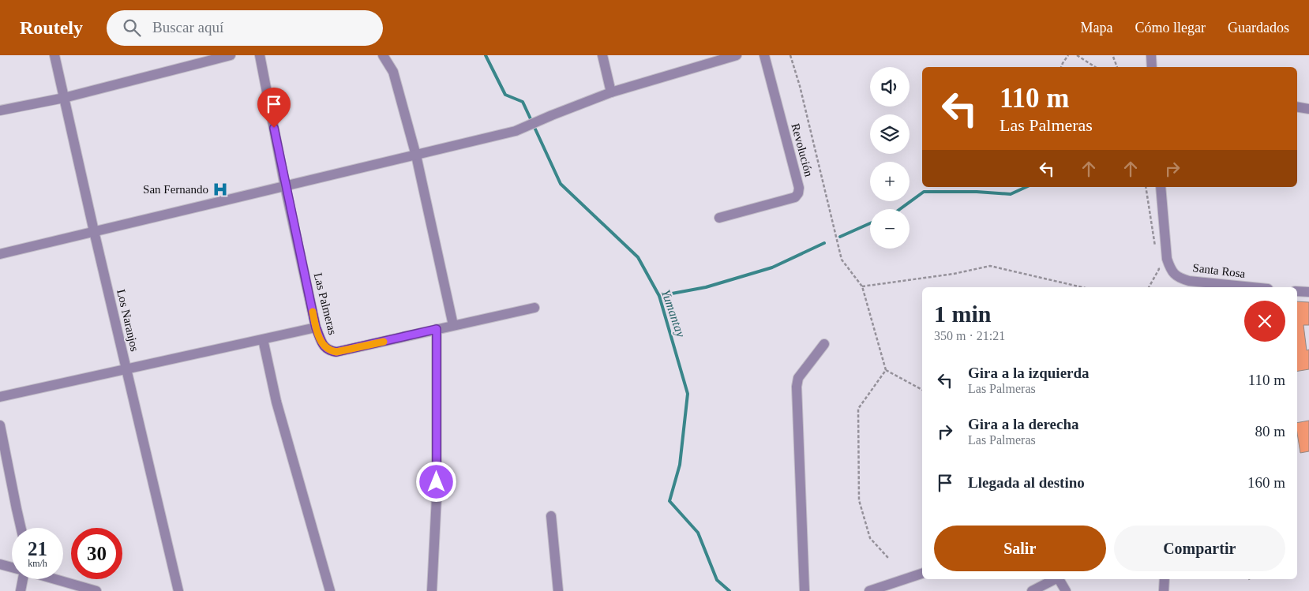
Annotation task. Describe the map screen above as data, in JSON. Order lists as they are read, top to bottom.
{
  "streets": {
    "street": [
      "Revolución",
      "Santa Rosa",
      "Las Palmeras",
      "Los Naranjos"
    ]
  },
  "water": ["Yumantay"],
  "places": {
    "hospital": ["San Fernando"]
  },
  "page": {
    "header": "Routely",
    "search": "Buscar aquí",
    "nav": ["Mapa", "Cómo llegar", "Guardados"],
    "map_buttons": ["+", "−"],
    "turn": ["110 m", "Las Palmeras"],
    "heading": ["1 min", "350 m · 21:21"],
    "list": [
      {
        "name": "Gira a la izquierda",
        "note": "Las Palmeras",
        "value": "110 m"
      },
      {
        "name": "Gira a la derecha",
        "note": "Las Palmeras",
        "value": "80 m"
      },
      {
        "name": "Llegada al destino",
        "value": "160 m"
      }
    ],
    "buttons": ["Salir", "Compartir"],
    "speed": "21 km/h",
    "limit": "30"
  }
}
